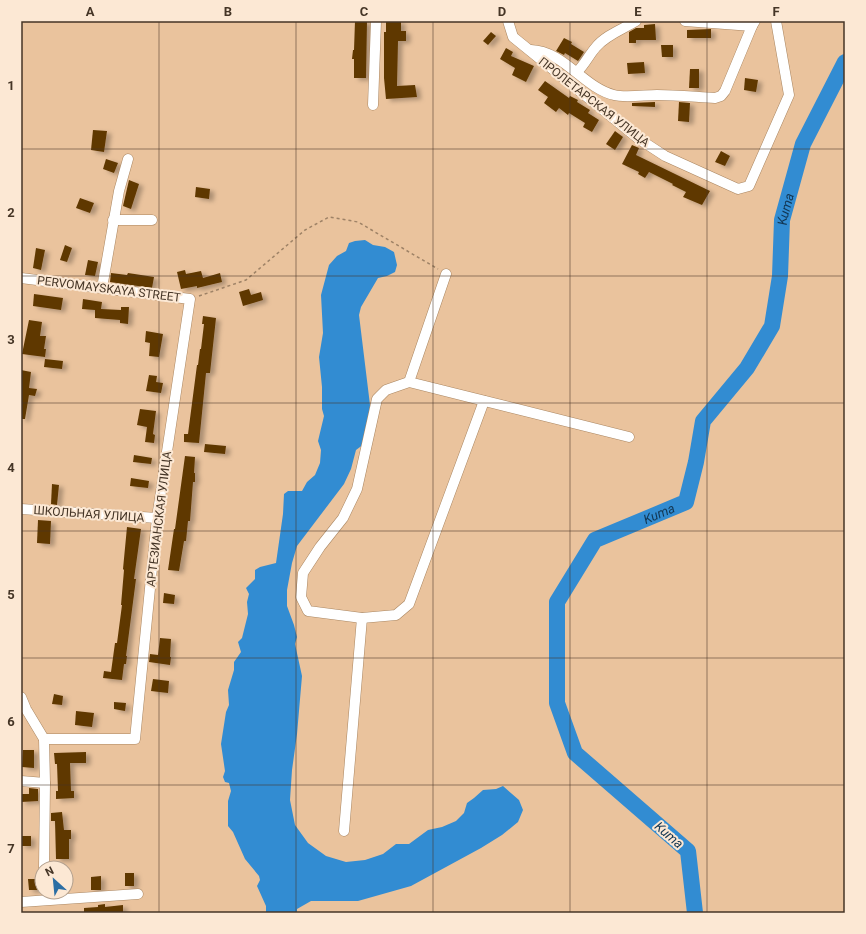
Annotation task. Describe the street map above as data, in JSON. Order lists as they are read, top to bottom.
{
  "streets": {
    "street": [
      "ПРОЛЕТАРСКАЯ УЛИЦА",
      "PERVOMAYSKAYA STREET",
      "ШКОЛЬНАЯ УЛИЦА",
      "АРТЕЗИАНСКАЯ УЛИЦА"
    ]
  },
  "crossings": [
    ["PERVOMAYSKAYA STREET", "АРТЕЗИАНСКАЯ УЛИЦА"],
    ["ШКОЛЬНАЯ УЛИЦА", "АРТЕЗИАНСКАЯ УЛИЦА"]
  ],
  "water": ["Kuma"],
  "north": "top left",
  "grid": {
    "columns": [
      "A",
      "B",
      "C",
      "D",
      "E",
      "F"
    ],
    "rows": [
      "1",
      "2",
      "3",
      "4",
      "5",
      "6",
      "7"
    ]
  }
}
